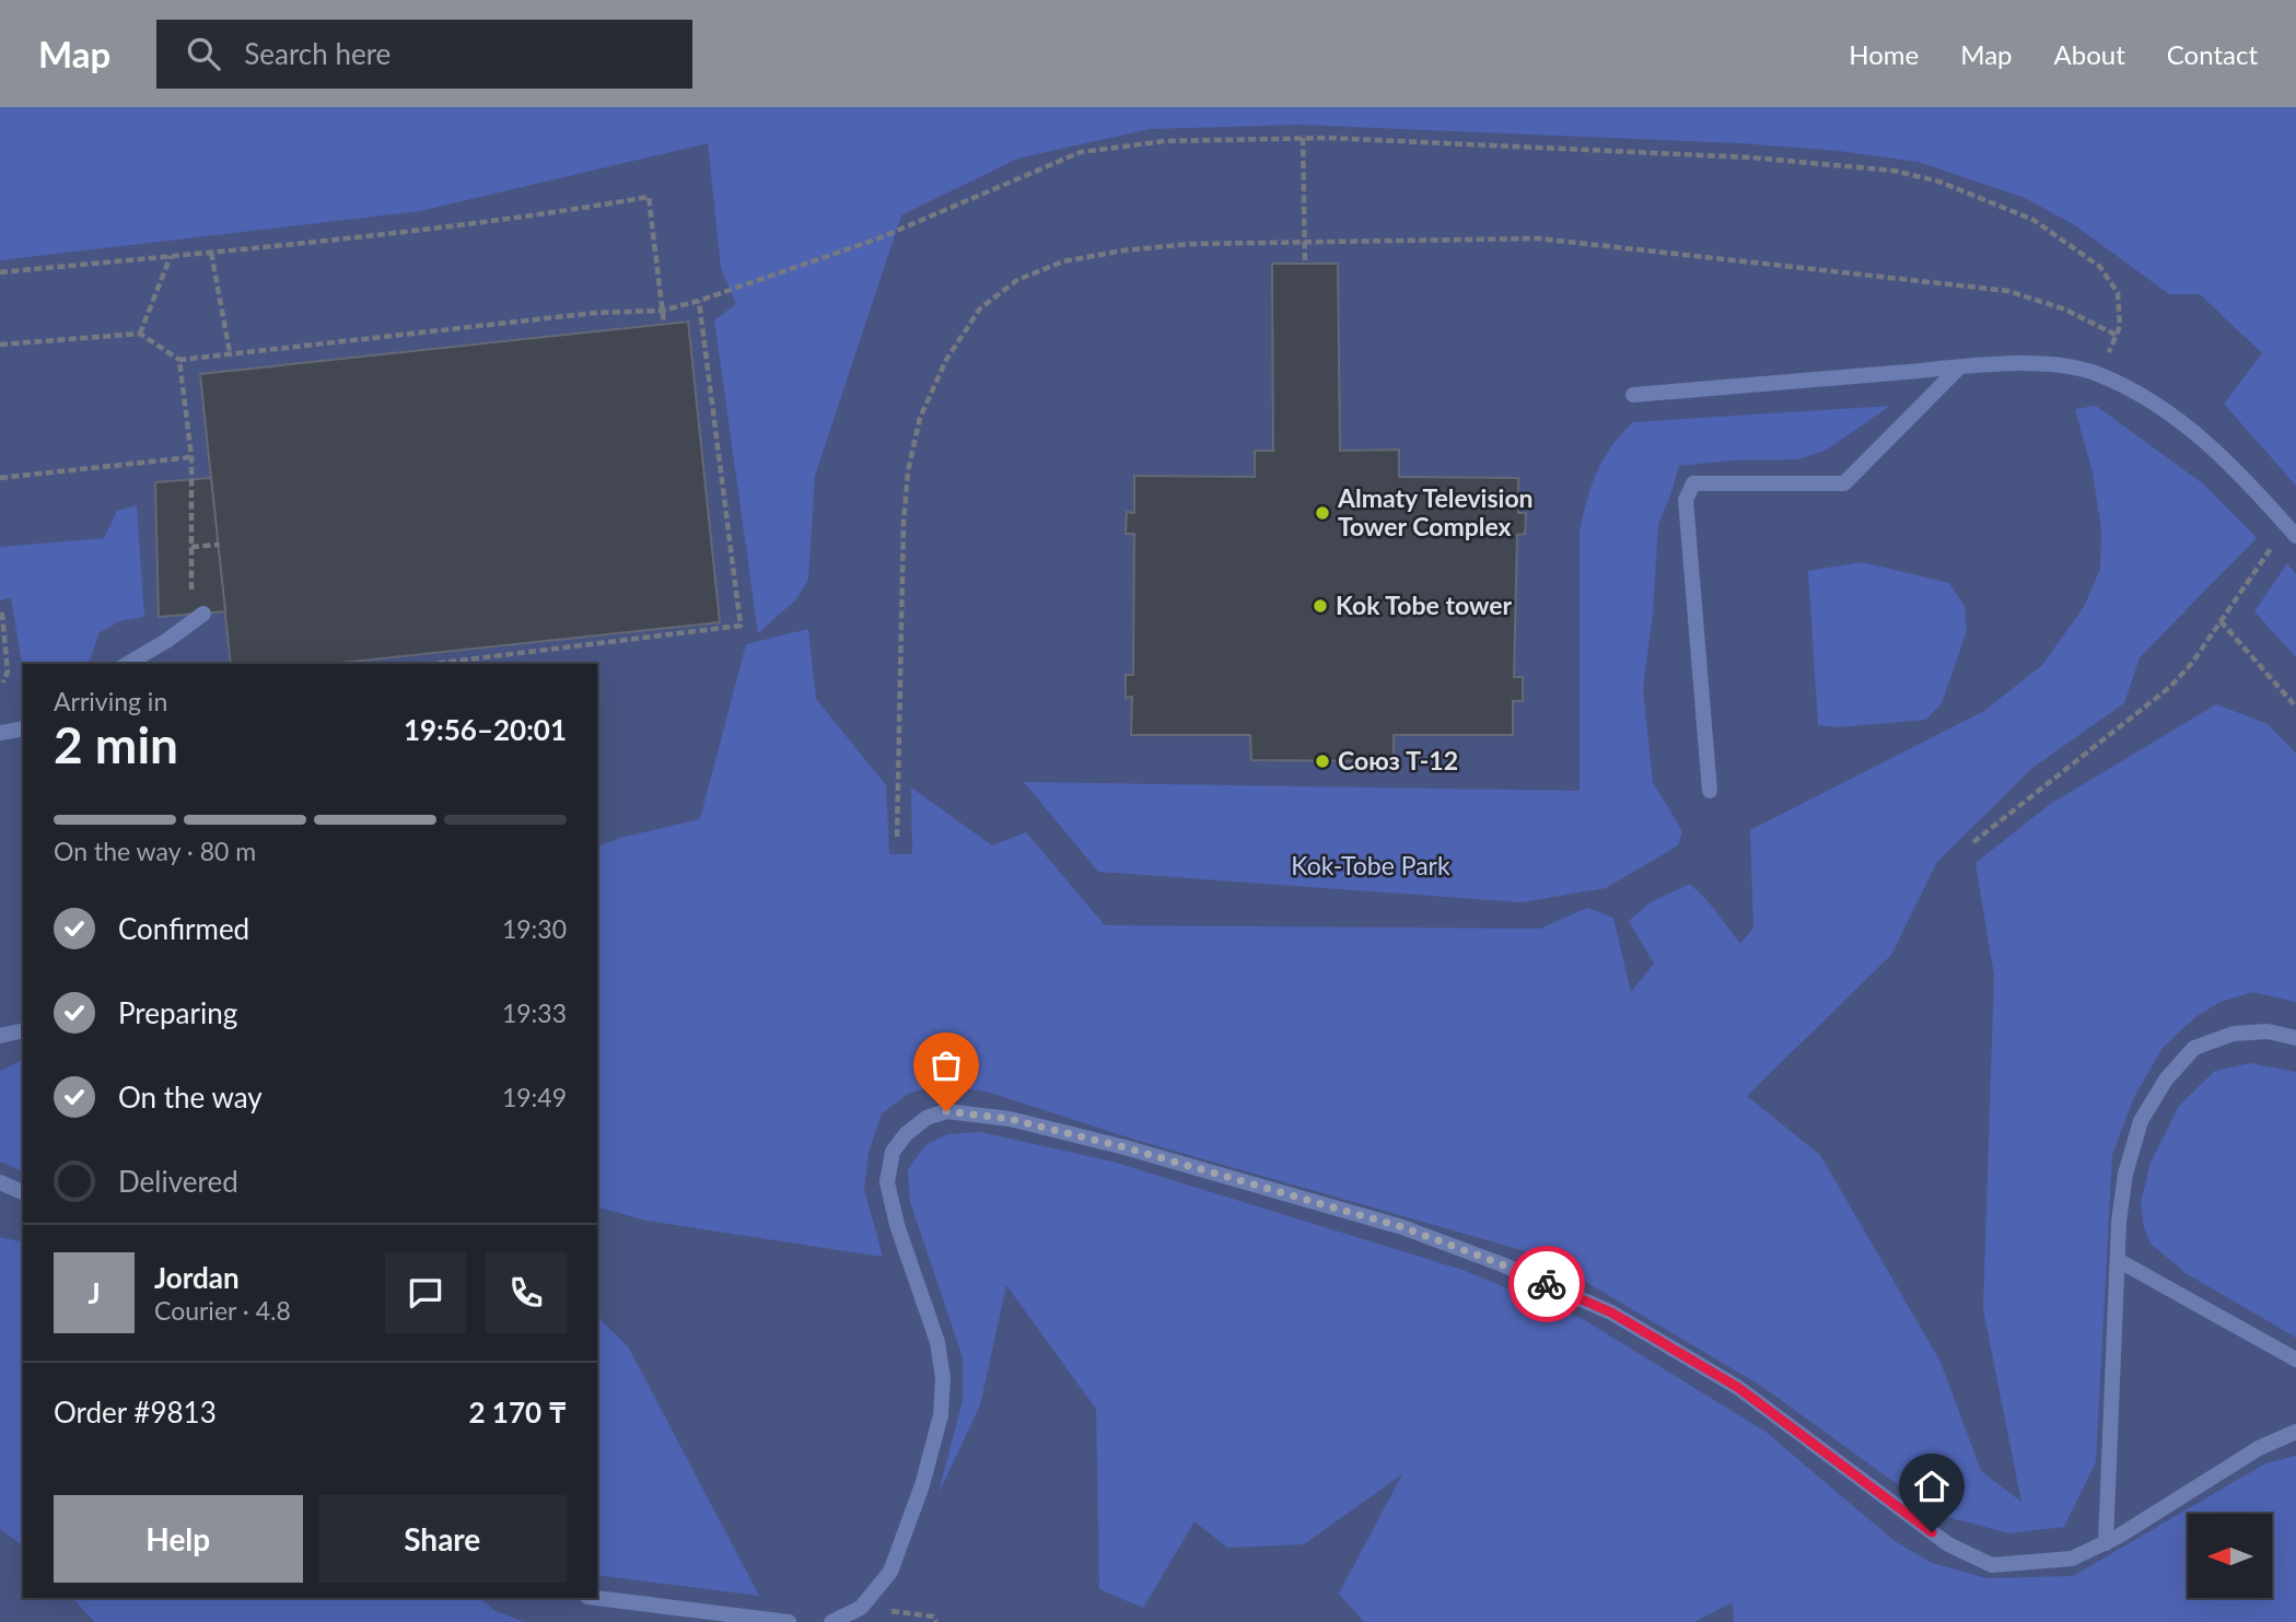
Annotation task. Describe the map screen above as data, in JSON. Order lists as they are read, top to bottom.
{
  "parks": ["Kok-Tobe Park"],
  "places": ["Almaty Television Tower Complex", "Kok Tobe tower", "Союз Т-12"],
  "north": "left",
  "page": {
    "header": "Map",
    "search": "Search here",
    "nav": [
      "Home",
      "Map",
      "About",
      "Contact"
    ],
    "heading": ["2 min", "Arriving in", "19:56–20:01"],
    "panel": [
      "Jordan",
      "Courier · 4.8",
      "Order #9813",
      "2 170 ₸"
    ],
    "bar": "On the way · 80 m",
    "list": [
      ["Confirmed", "19:30"],
      ["Preparing", "19:33"],
      ["On the way", "19:49"],
      "Delivered"
    ],
    "round": "J",
    "buttons": ["Help", "Share"]
  }
}
